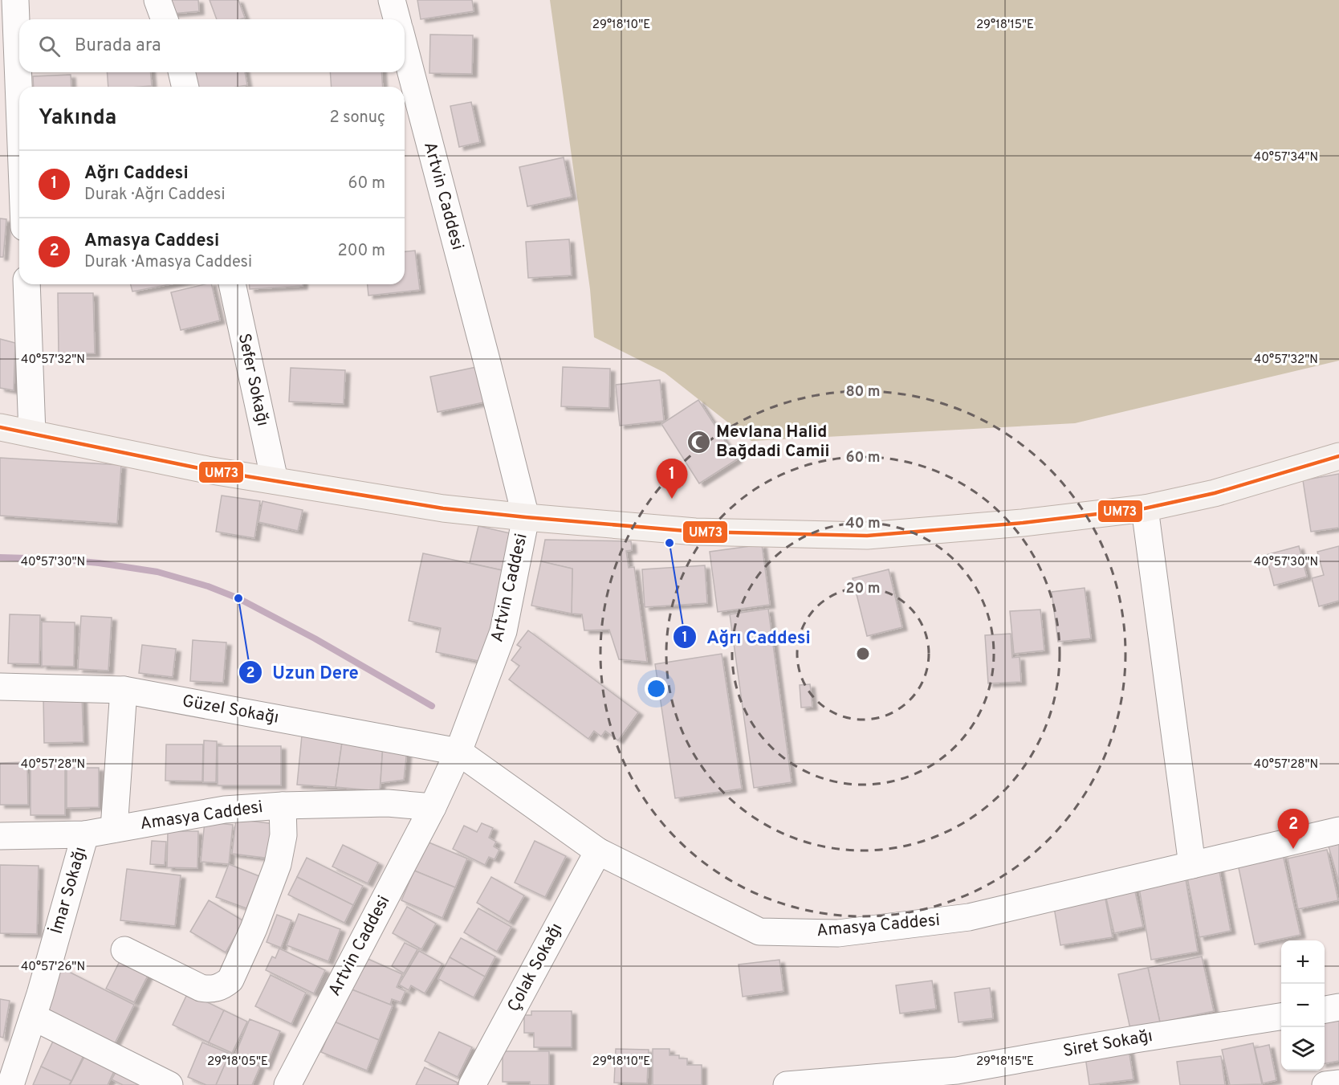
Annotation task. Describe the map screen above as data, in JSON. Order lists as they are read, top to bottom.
{
  "streets": {
    "street": [
      "Artvin Caddesi",
      "Sefer Sokağı",
      "Güzel Sokağı",
      "Amasya Caddesi",
      "İmar Sokağı",
      "Çolak Sokağı",
      "Siret Sokağı"
    ]
  },
  "crossings": [
    ["Artvin Caddesi", "Güzel Sokağı"],
    ["Artvin Caddesi", "Amasya Caddesi"],
    ["Güzel Sokağı", "Amasya Caddesi"],
    ["Amasya Caddesi", "İmar Sokağı"],
    ["Amasya Caddesi", "Çolak Sokağı"]
  ],
  "places": {
    "mosque": ["Mevlana Halid Bağdadi Camii"],
    "other": ["Ağrı Caddesi", "Uzun Dere"]
  },
  "lines": ["transit line UM73"],
  "page": {
    "search": "Burada ara",
    "heading": ["Yakında", "2 sonuç"],
    "list": [
      {
        "mark": "1",
        "name": "Ağrı Caddesi",
        "note": "Durak · Ağrı Caddesi",
        "value": "60 m"
      },
      {
        "mark": "2",
        "name": "Amasya Caddesi",
        "note": "Durak · Amasya Caddesi",
        "value": "200 m"
      }
    ],
    "pins": ["1", "2"],
    "map_buttons": ["+", "−"]
  },
  "coordinates": [
    "29°18'10\"E",
    "29°18'15\"E",
    "40°57'34\"N",
    "40°57'32\"N",
    "40°57'30\"N",
    "40°57'28\"N",
    "40°57'26\"N",
    "29°18'05\"E"
  ],
  "rings": [
    "80 m",
    "60 m",
    "40 m",
    "20 m"
  ]
}
